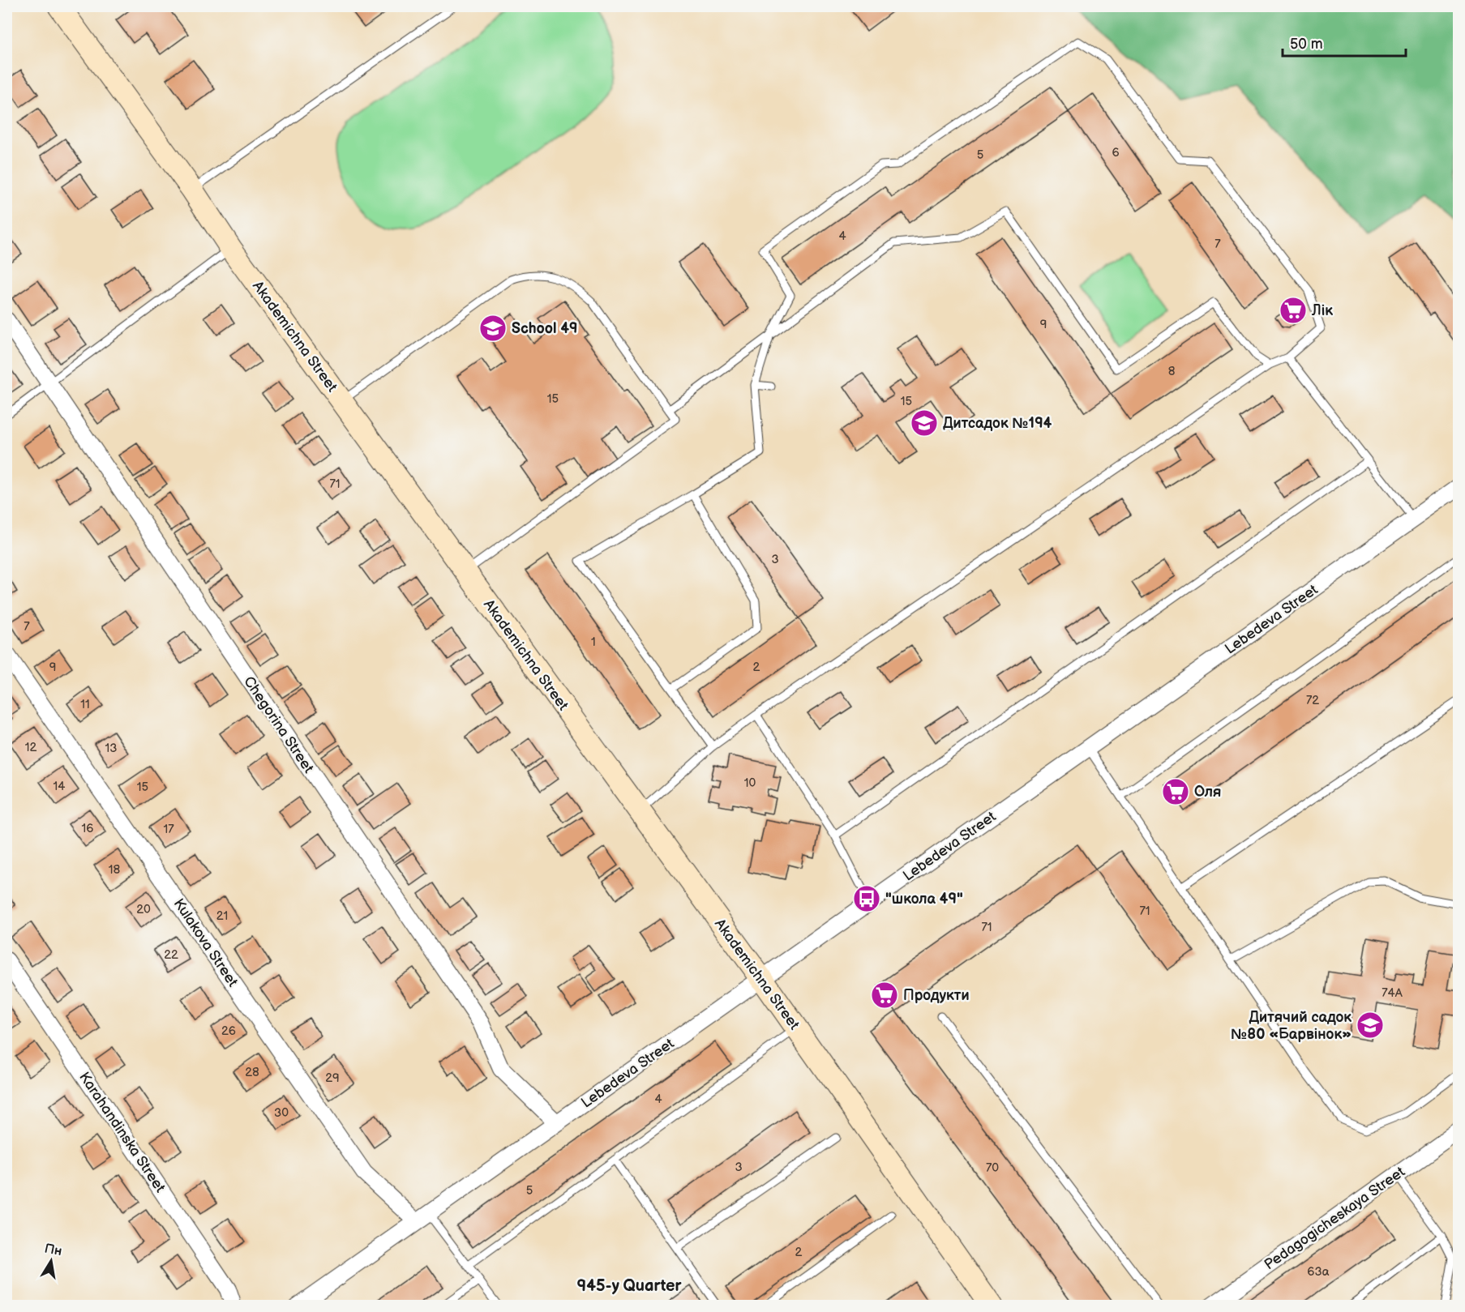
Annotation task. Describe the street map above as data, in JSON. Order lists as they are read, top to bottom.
{
  "streets": {
    "main road": ["Akademichna Street"],
    "street": [
      "Lebedeva Street",
      "Chegorina Street",
      "Kulakova Street",
      "Karahandinska Street",
      "Pedagogicheskaya Street"
    ]
  },
  "crossings": [
    ["Akademichna Street", "Lebedeva Street"],
    ["Lebedeva Street", "Chegorina Street"],
    ["Lebedeva Street", "Kulakova Street"]
  ],
  "districts": ["945-y Quarter"],
  "places": {
    "supermarket": ["Лік", "Оля", "Продукти"],
    "school or university": ["School 49", "Дитсадок №194", "Дитячий садок №80 «Барвінок»"],
    "bus stop": ["\"школа 49\""]
  },
  "house_numbers": [
    "6",
    "5",
    "4",
    "7",
    "9",
    "8",
    "15",
    "15",
    "71",
    "3",
    "7",
    "1",
    "9",
    "2",
    "72",
    "11",
    "12",
    "13",
    "10",
    "14",
    "15",
    "16",
    "17",
    "18",
    "20",
    "71",
    "21",
    "71",
    "22",
    "74А",
    "26",
    "28",
    "29",
    "4",
    "30",
    "3",
    "70",
    "5",
    "2",
    "63а"
  ],
  "scale_bar": "50 m",
  "north": "top"
}
